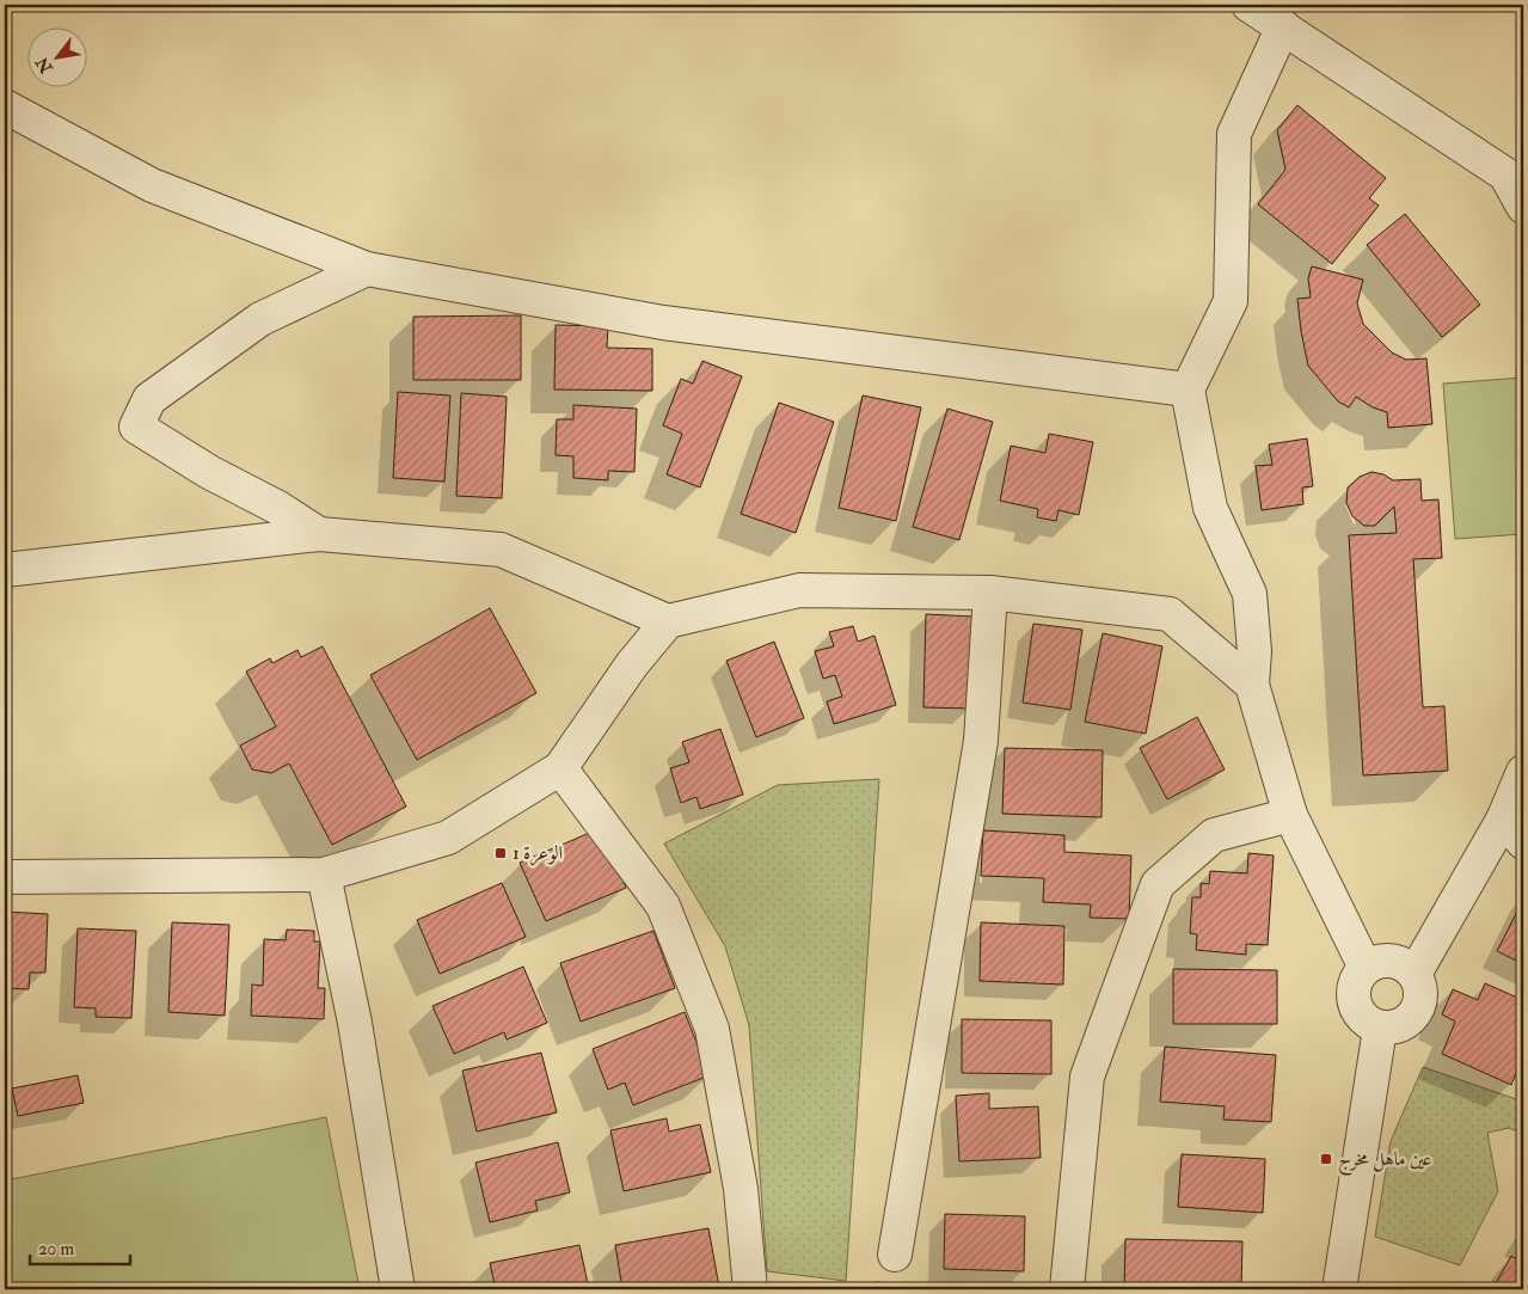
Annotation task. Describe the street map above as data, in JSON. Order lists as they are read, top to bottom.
{
  "places": {
    "transit": ["الوعرة 1", "عين ماهل مخرج"]
  },
  "scale_bar": "20 m",
  "north": "bottom left"
}
